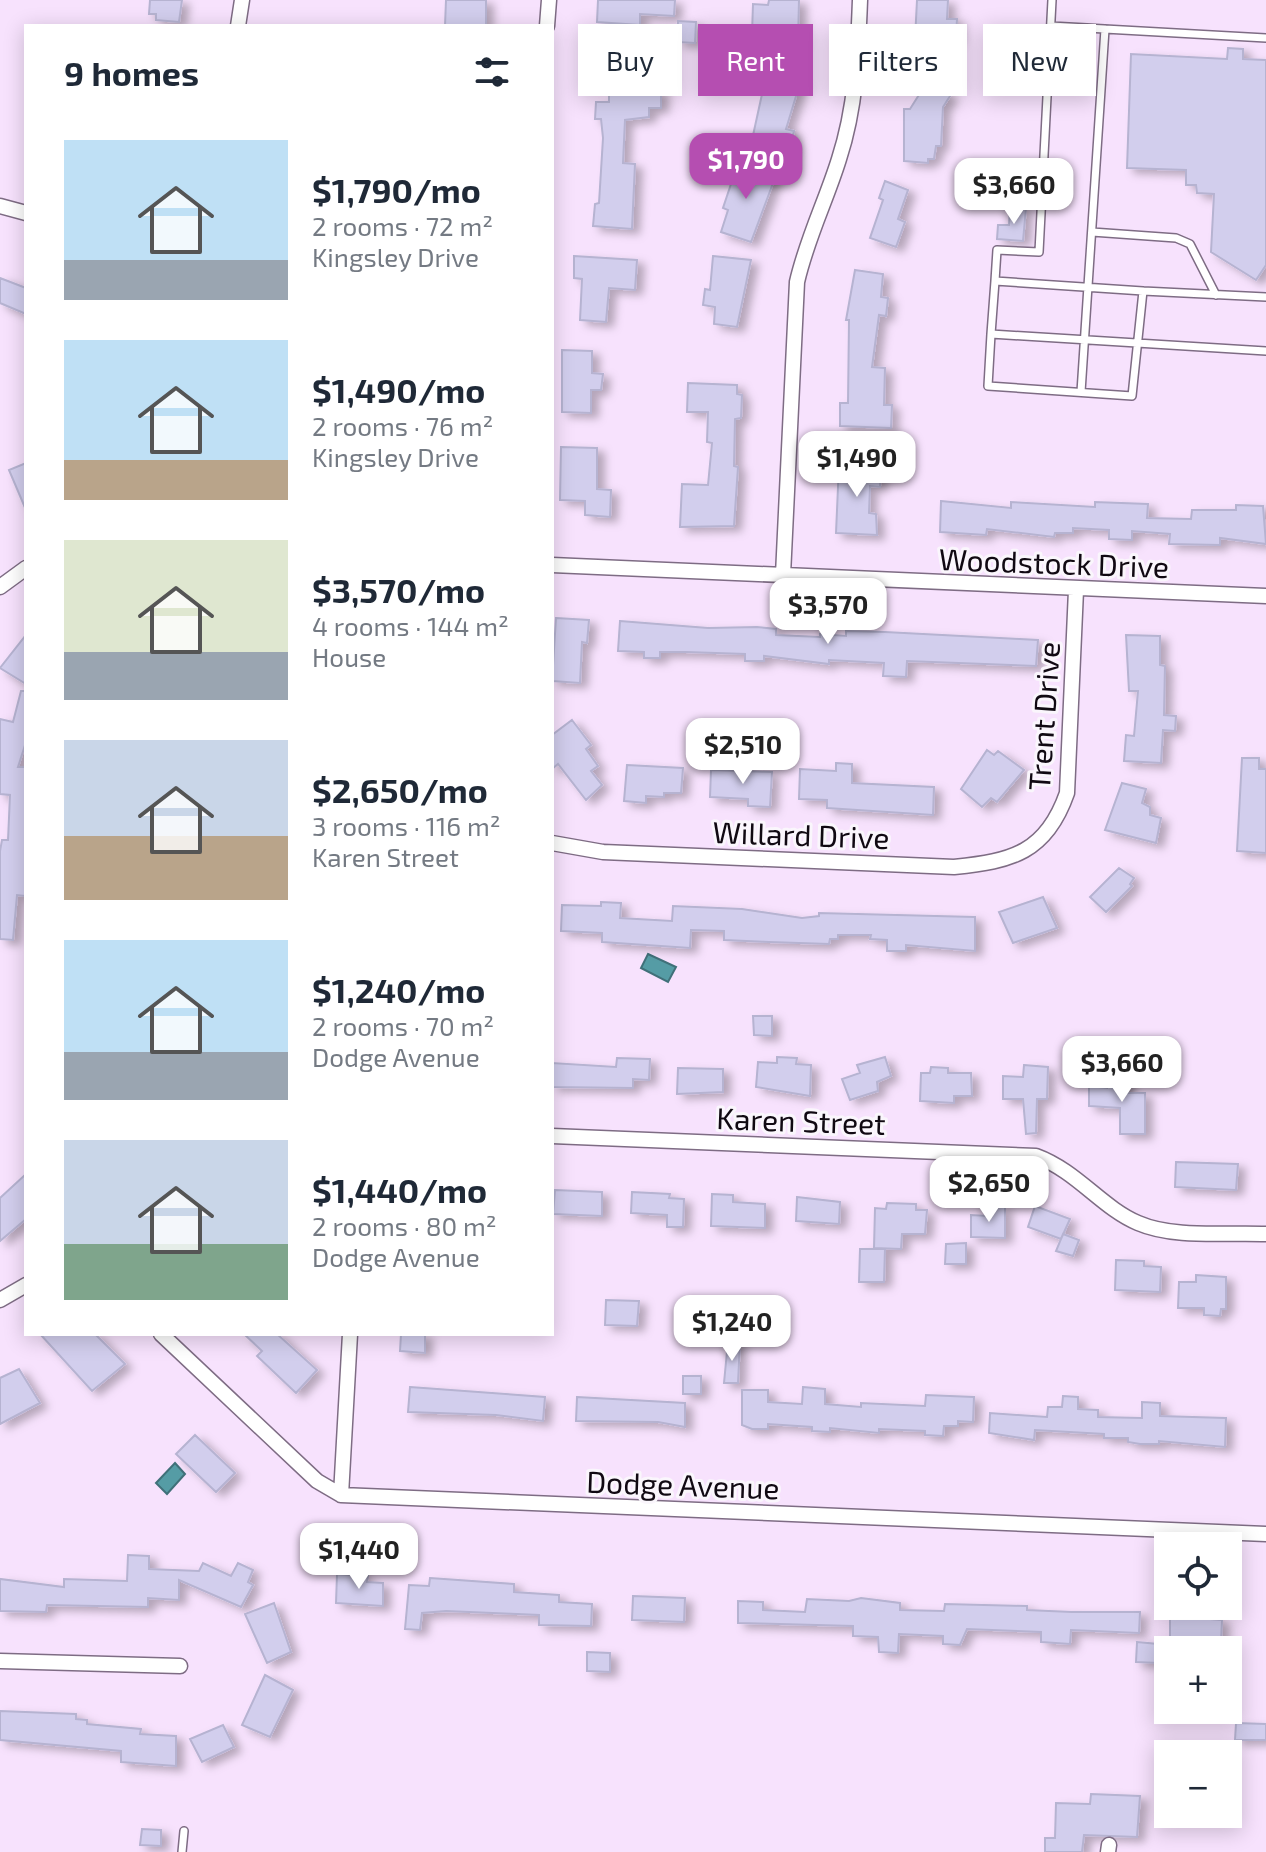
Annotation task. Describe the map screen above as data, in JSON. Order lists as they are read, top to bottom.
{
  "streets": {
    "street": [
      "Woodstock Drive",
      "Trent Drive",
      "Willard Drive",
      "Karen Street",
      "Dodge Avenue"
    ]
  },
  "crossings": [
    ["Woodstock Drive", "Trent Drive"],
    ["Trent Drive", "Willard Drive"]
  ],
  "page": {
    "chip": [
      "Buy",
      "Rent",
      "Filters",
      "New"
    ],
    "heading": "9 homes",
    "list": [
      {
        "name": "$1,790/mo",
        "note": "2 rooms · 72 m² · Kingsley Drive"
      },
      {
        "name": "$1,490/mo",
        "note": "2 rooms · 76 m² · Kingsley Drive"
      },
      {
        "name": "$3,570/mo",
        "note": "4 rooms · 144 m² · House"
      },
      {
        "name": "$2,650/mo",
        "note": "3 rooms · 116 m² · Karen Street"
      },
      {
        "name": "$1,240/mo",
        "note": "2 rooms · 70 m² · Dodge Avenue"
      },
      {
        "name": "$1,440/mo",
        "note": "2 rooms · 80 m² · Dodge Avenue"
      }
    ],
    "price": [
      "$1,790",
      "$3,660",
      "$1,490",
      "$3,570",
      "$2,510",
      "$3,660",
      "$2,650",
      "$1,240",
      "$1,440"
    ],
    "map_buttons": ["+", "−"]
  }
}
